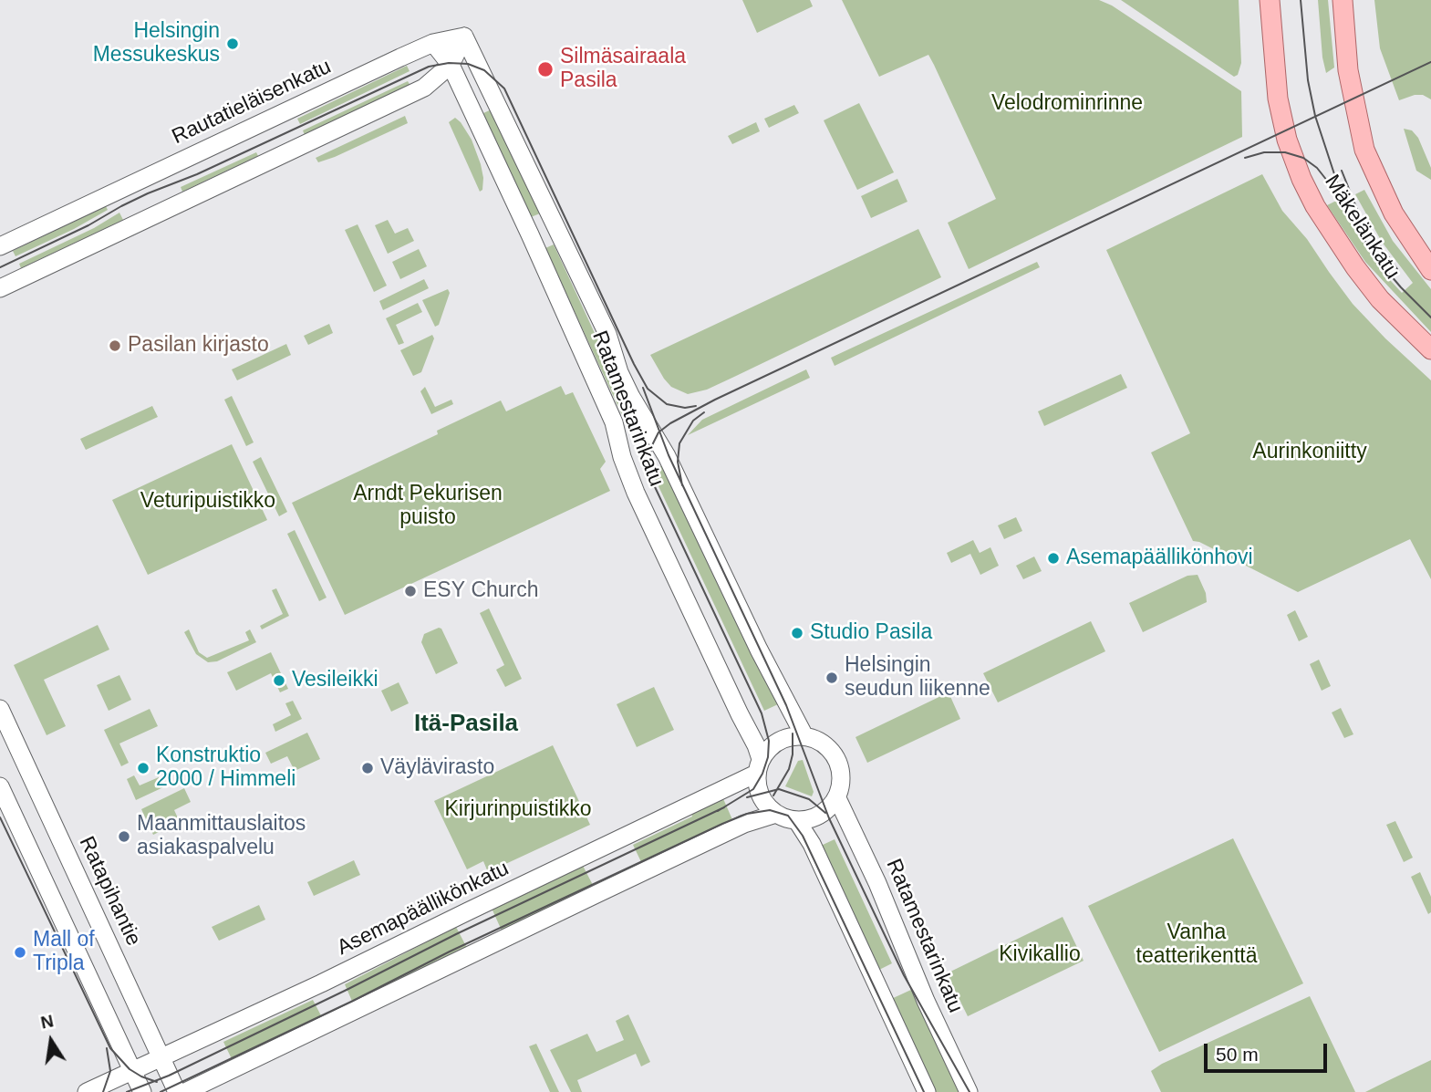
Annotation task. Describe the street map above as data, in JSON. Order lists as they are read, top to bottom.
{
  "streets": {
    "main road": ["Mäkelänkatu"],
    "street": [
      "Rautatieläisenkatu",
      "Ratamestarinkatu",
      "Ratapihantie",
      "Asemapäällikönkatu"
    ]
  },
  "crossings": [
    ["Rautatieläisenkatu", "Ratamestarinkatu"],
    ["Ratamestarinkatu", "Asemapäällikönkatu"],
    ["Ratapihantie", "Asemapäällikönkatu"]
  ],
  "districts": ["Itä-Pasila"],
  "parks": [
    "Velodrominrinne",
    "Aurinkoniitty",
    "Arndt Pekurisen puisto",
    "Veturipuistikko",
    "Kirjurinpuistikko",
    "Vanha teatterikenttä",
    "Kivikallio"
  ],
  "places": [
    "Helsingin Messukeskus",
    "Silmäsairaala Pasila",
    "Pasilan kirjasto",
    "Asemapäällikönhovi",
    "ESY Church",
    "Studio Pasila",
    "Helsingin seudun liikenne",
    "Vesileikki",
    "Konstruktio 2000 / Himmeli",
    "Väylävirasto",
    "Maanmittauslaitos asiakaspalvelu",
    "Mall of Tripla"
  ],
  "scale_bar": "50 m",
  "north": "top"
}
